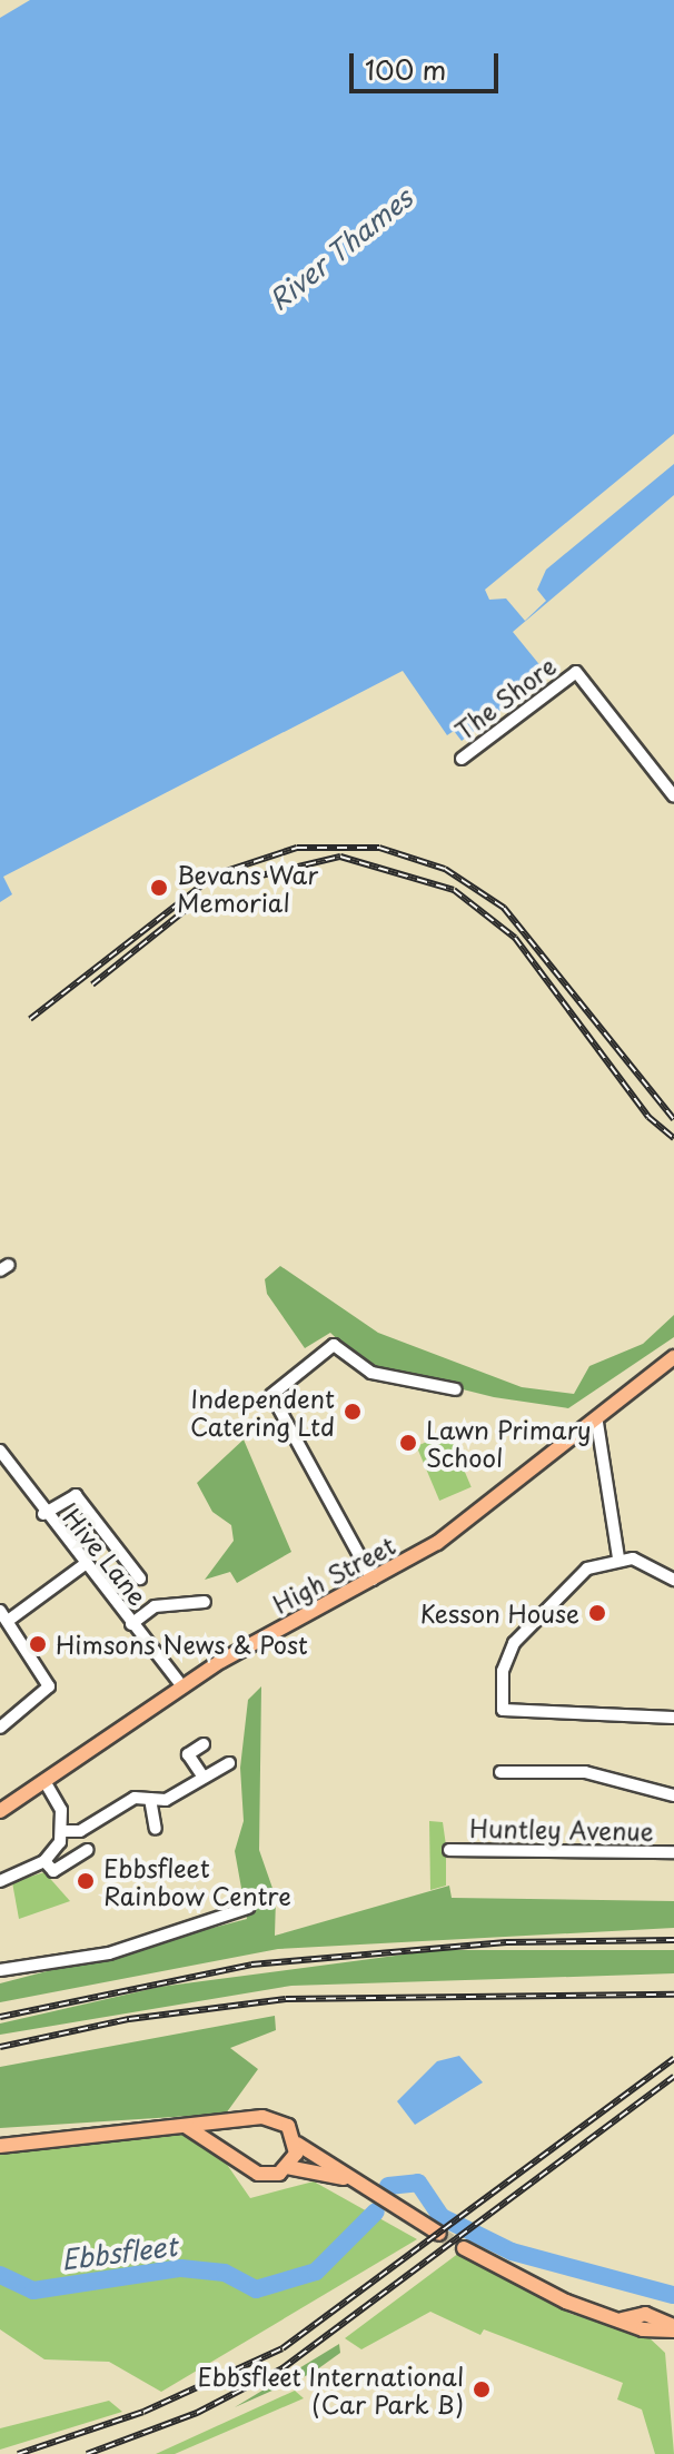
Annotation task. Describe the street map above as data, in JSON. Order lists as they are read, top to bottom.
{
  "streets": {
    "main road": ["High Street"],
    "street": ["The Shore", "Hive Lane", "Huntley Avenue"]
  },
  "crossings": [
    ["Hive Lane", "High Street"]
  ],
  "water": ["River Thames", "Ebbsfleet"],
  "places": [
    "Bevans War Memorial",
    "Independent Catering Ltd",
    "Lawn Primary School",
    "Kesson House",
    "Himsons News & Post",
    "Ebbsfleet Rainbow Centre",
    "Ebbsfleet International (Car Park B)"
  ],
  "scale_bar": "100 m"
}
